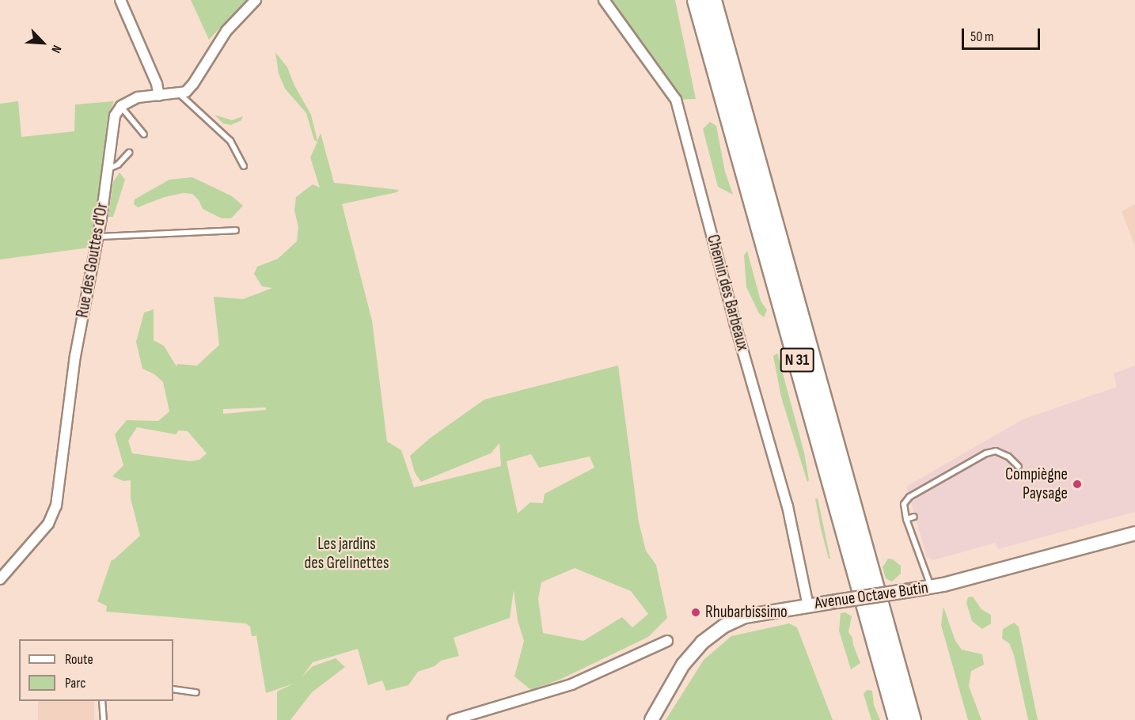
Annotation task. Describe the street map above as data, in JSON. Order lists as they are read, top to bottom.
{
  "streets": {
    "highway": ["N 31"],
    "main road": ["Avenue Octave Butin"],
    "street": ["Rue des Gouttes d'Or", "Chemin des Barbeaux"]
  },
  "crossings": [
    ["Chemin des Barbeaux", "Avenue Octave Butin"]
  ],
  "parks": ["Les jardins des Grelinettes"],
  "places": ["Compiègne Paysage", "Rhubarbissimo"],
  "legend": ["Route", "Parc"],
  "scale_bar": "50 m",
  "north": "bottom right"
}
